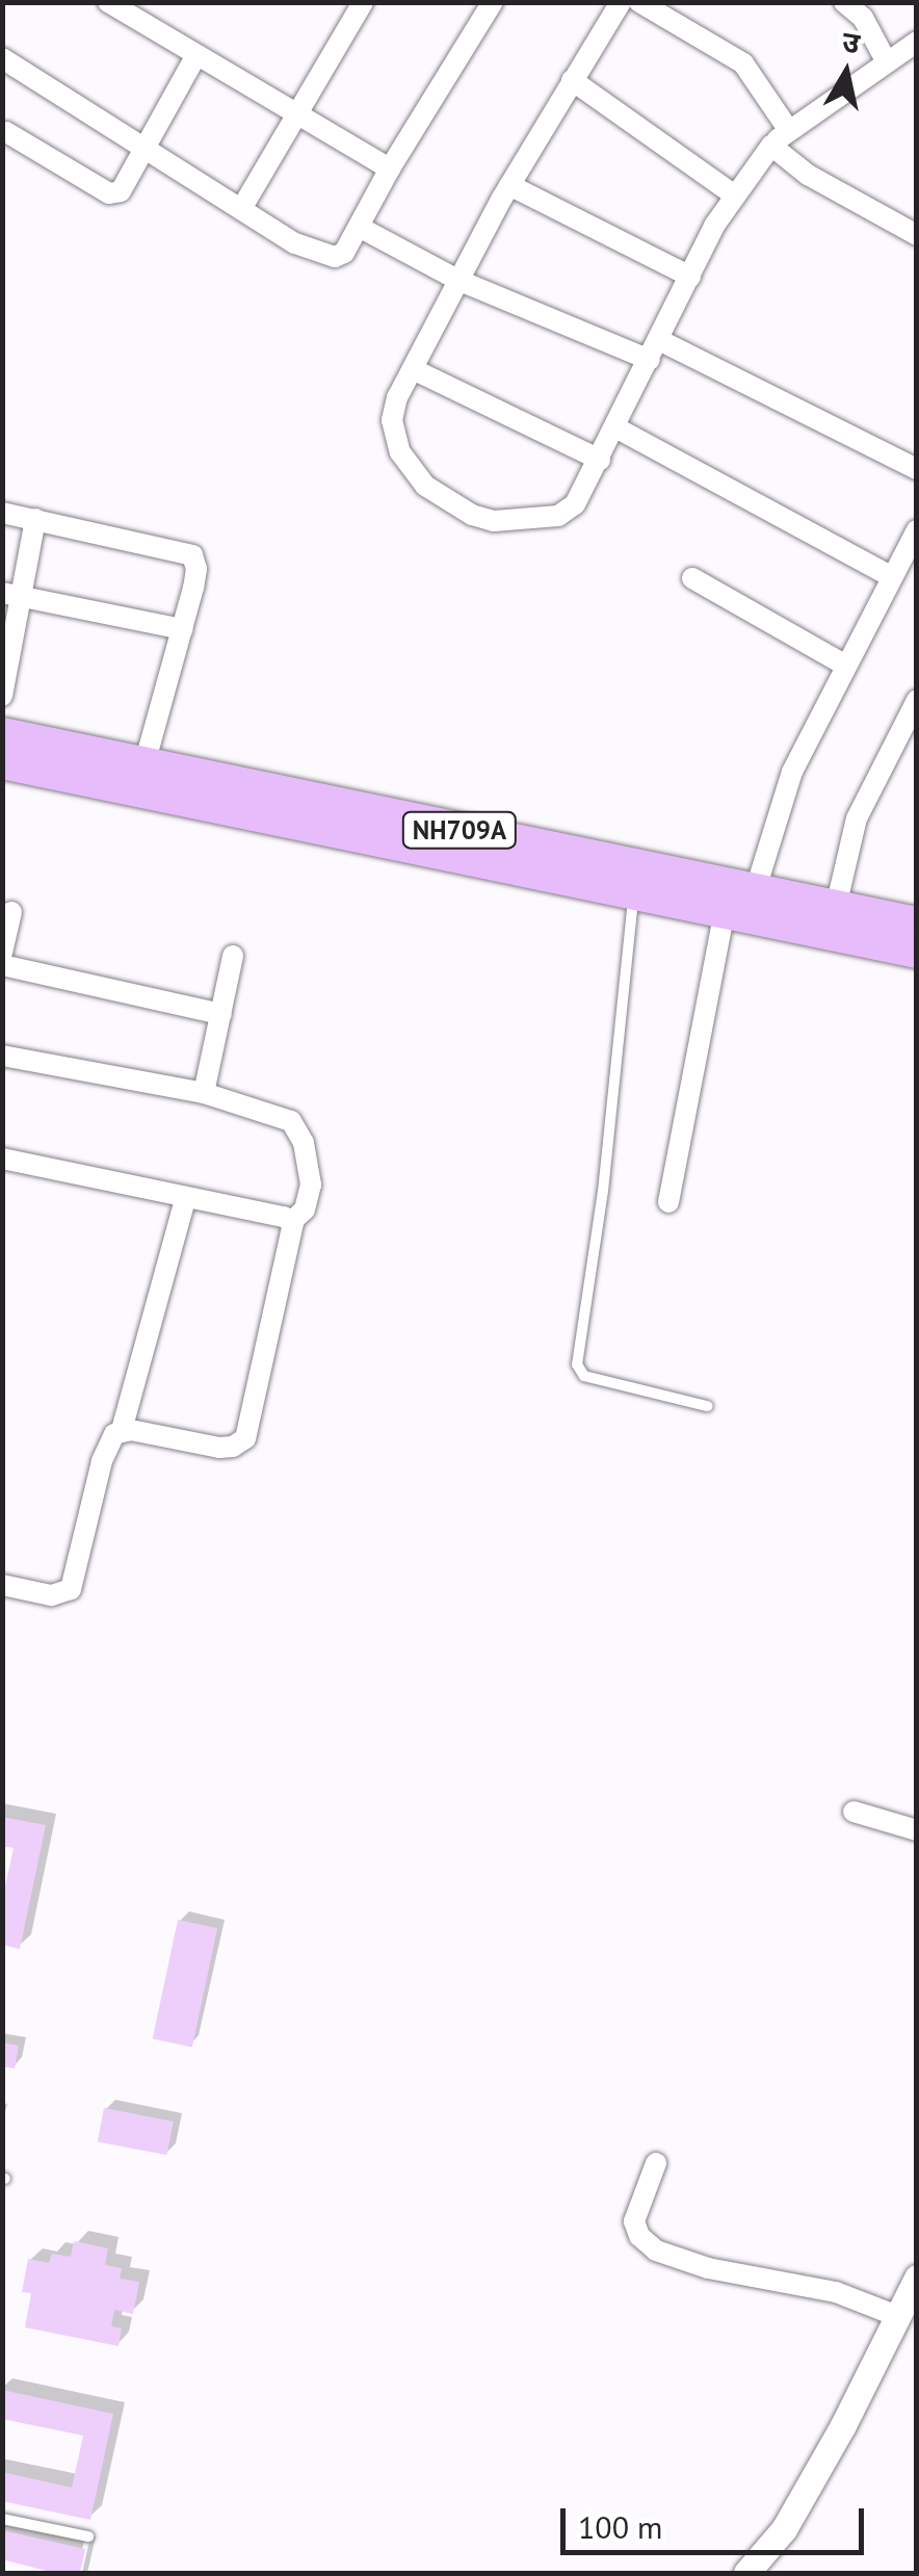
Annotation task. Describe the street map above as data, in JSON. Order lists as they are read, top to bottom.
{
  "streets": {
    "highway": ["NH709A"]
  },
  "scale_bar": "100 m",
  "north": "top"
}
